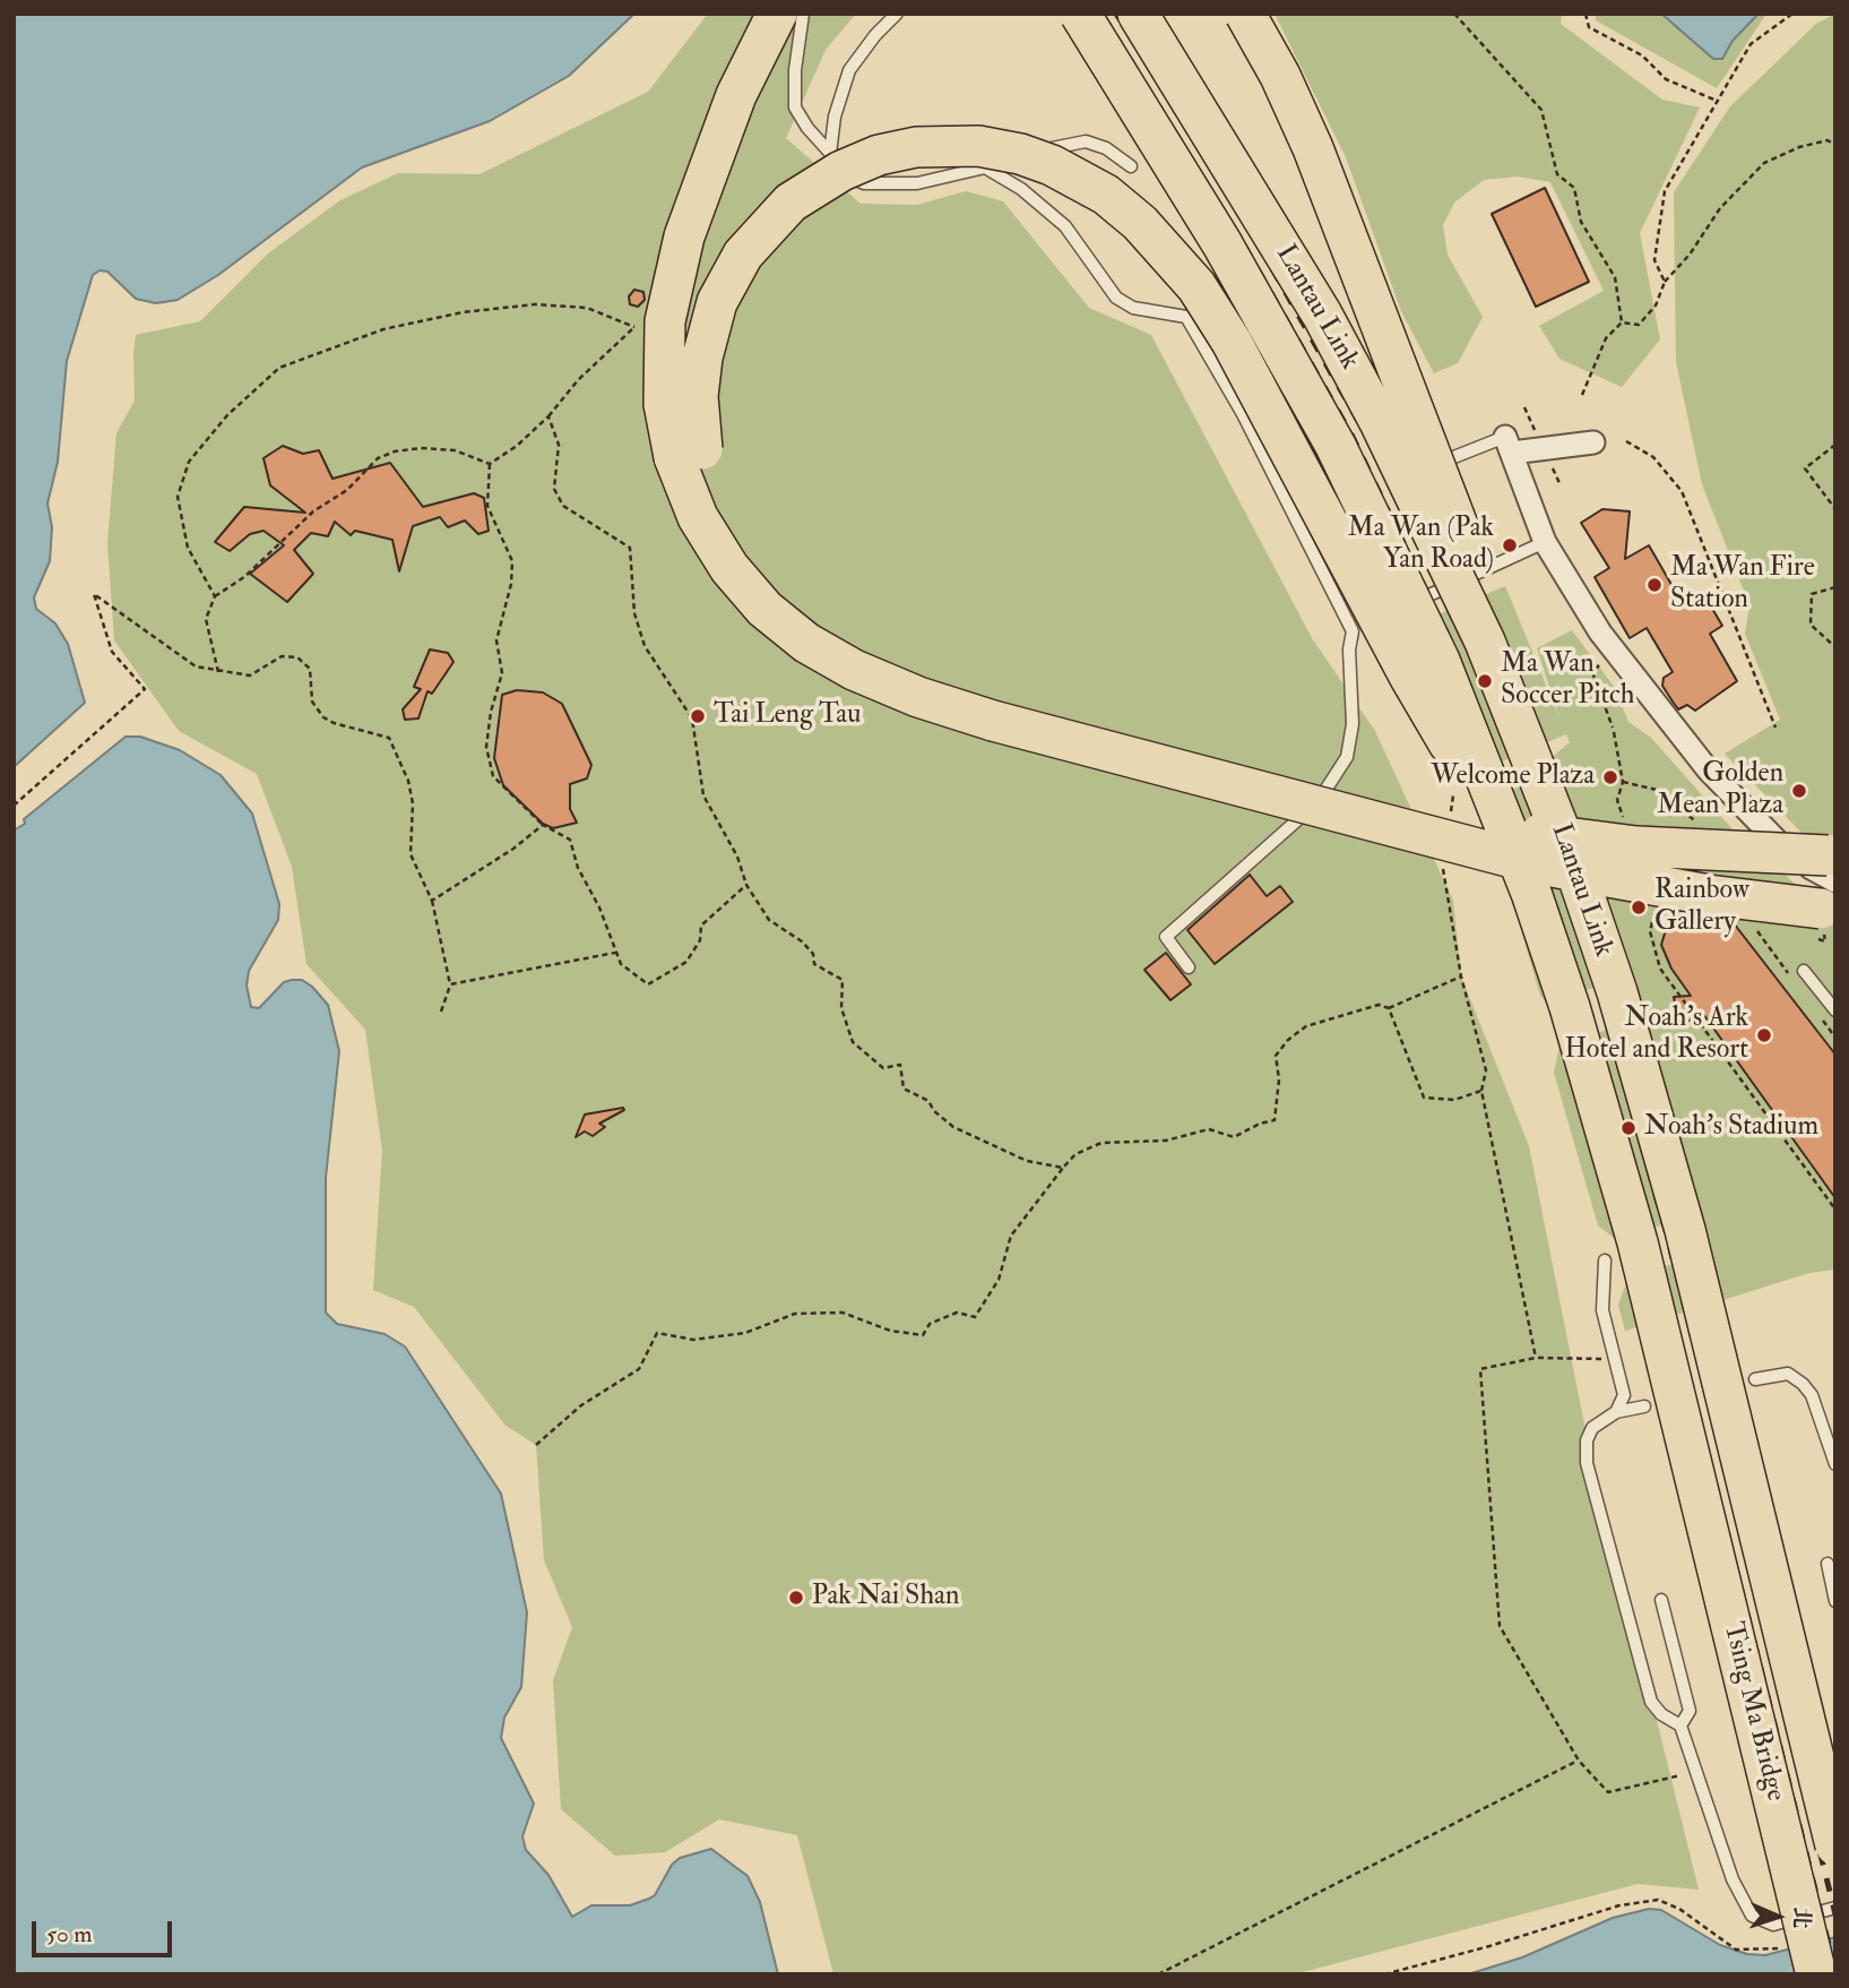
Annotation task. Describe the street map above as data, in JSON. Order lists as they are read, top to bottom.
{
  "streets": {
    "highway": ["Lantau Link", "Tsing Ma Bridge"]
  },
  "crossings": [
    ["Lantau Link", "Tsing Ma Bridge"]
  ],
  "places": [
    "Ma Wan (Pak Yan Road)",
    "Ma Wan Fire Station",
    "Ma Wan Soccer Pitch",
    "Tai Leng Tau",
    "Welcome Plaza",
    "Golden Mean Plaza",
    "Rainbow Gallery",
    "Noah's Ark Hotel and Resort",
    "Noah's Stadium",
    "Pak Nai Shan"
  ],
  "scale_bar": "50 m",
  "north": "right"
}
